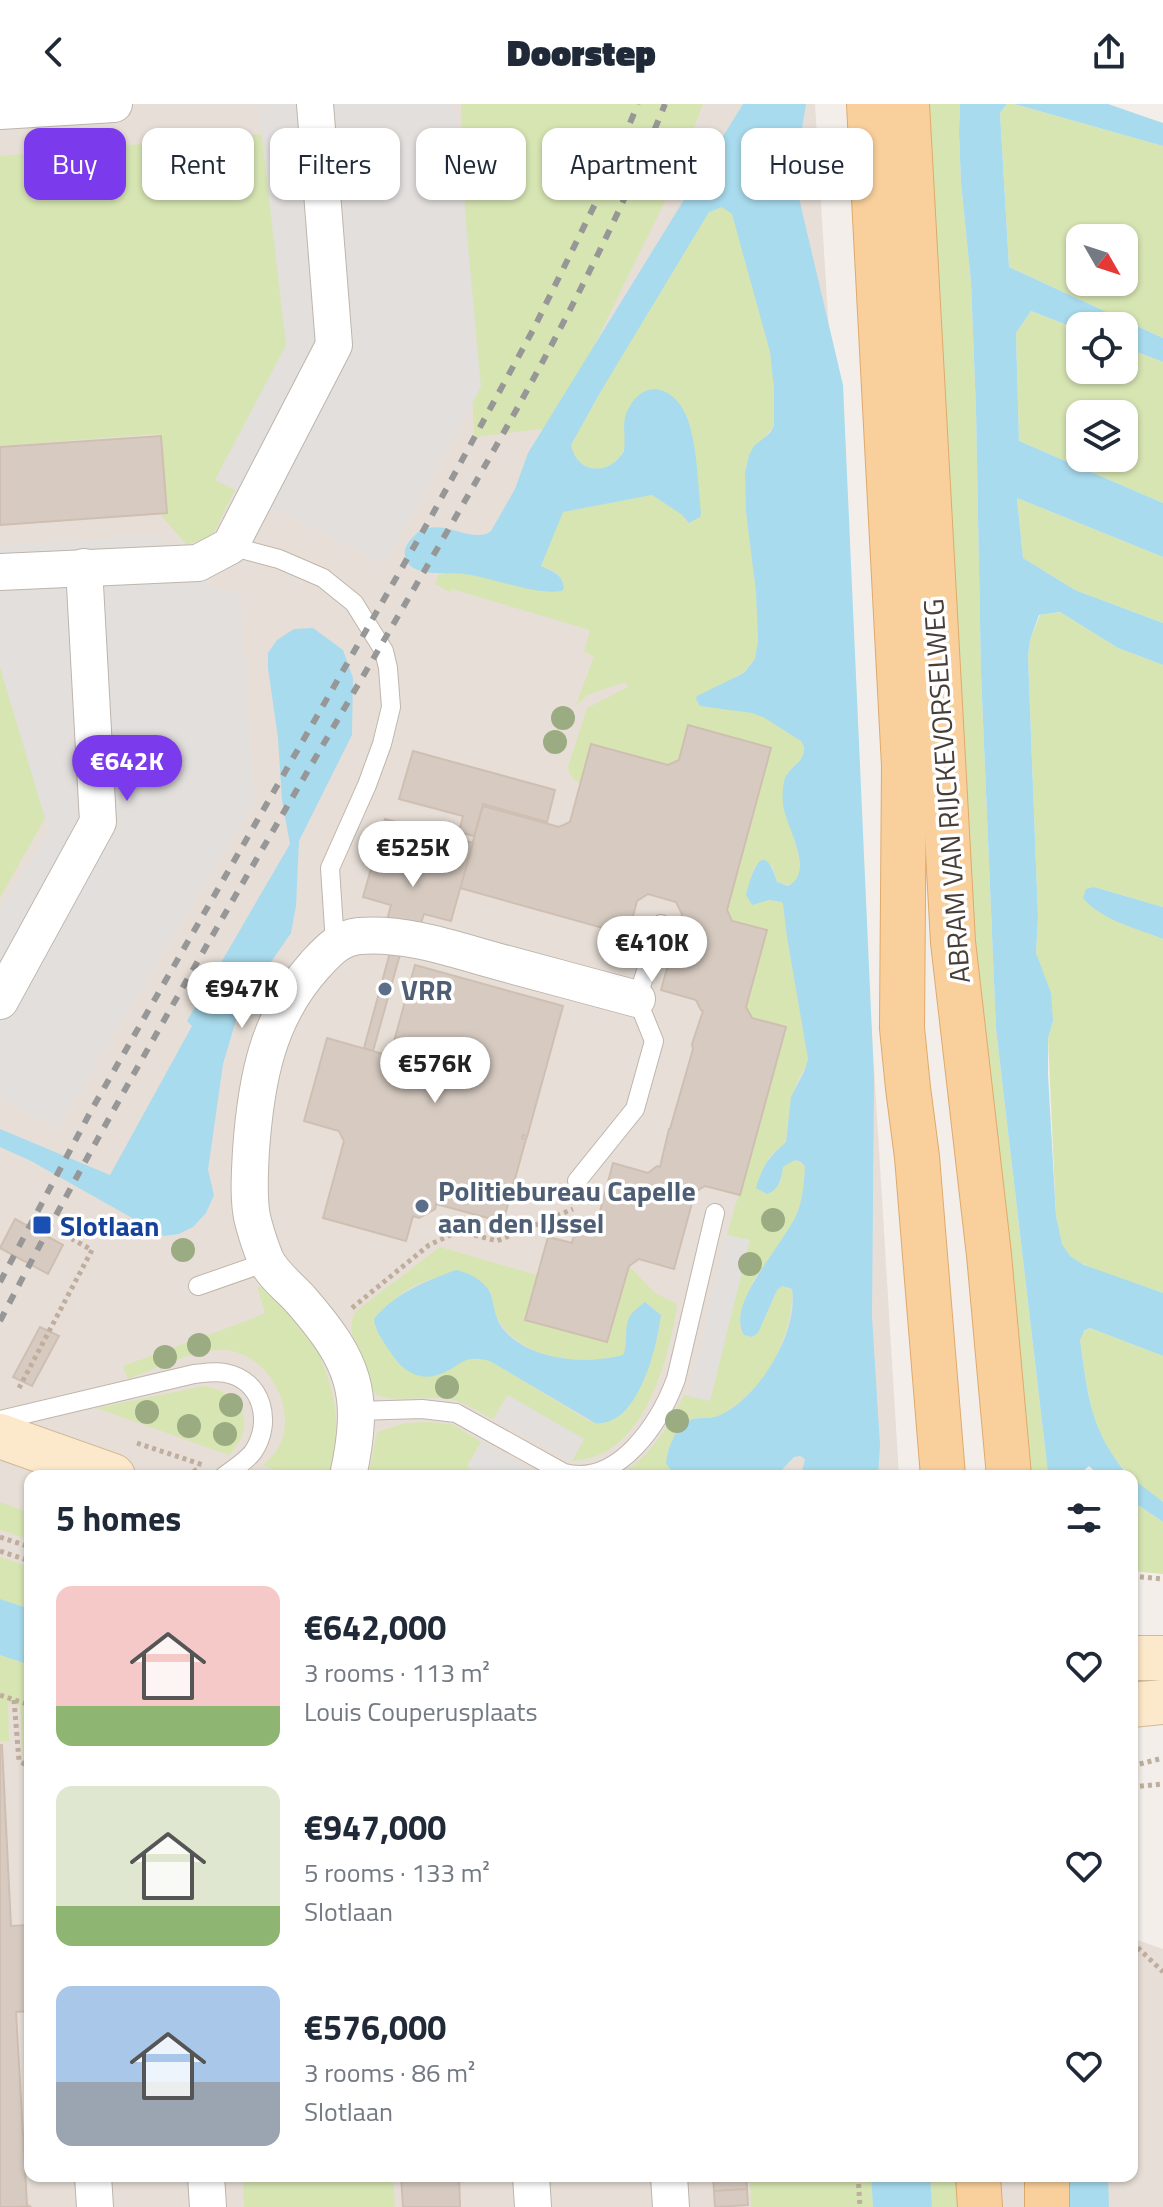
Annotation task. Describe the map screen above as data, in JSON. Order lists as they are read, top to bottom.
{
  "streets": {
    "main road": ["ABRAM VAN RIJCKEVORSELWEG"]
  },
  "places": {
    "other": ["VRR", "Politiebureau Capelle aan den IJssel"],
    "transit": ["Slotlaan"]
  },
  "north": "bottom right",
  "page": {
    "header": "Doorstep",
    "chip": [
      "Buy",
      "Rent",
      "Filters",
      "New",
      "Apartment",
      "House"
    ],
    "price": [
      "€642K",
      "€525K",
      "€410K",
      "€947K",
      "€576K"
    ],
    "heading": "5 homes",
    "list": [
      {
        "name": "€642,000",
        "note": "3 rooms · 113 m² · Louis Couperusplaats"
      },
      {
        "name": "€947,000",
        "note": "5 rooms · 133 m² · Slotlaan"
      },
      {
        "name": "€576,000",
        "note": "3 rooms · 86 m² · Slotlaan"
      }
    ]
  }
}
